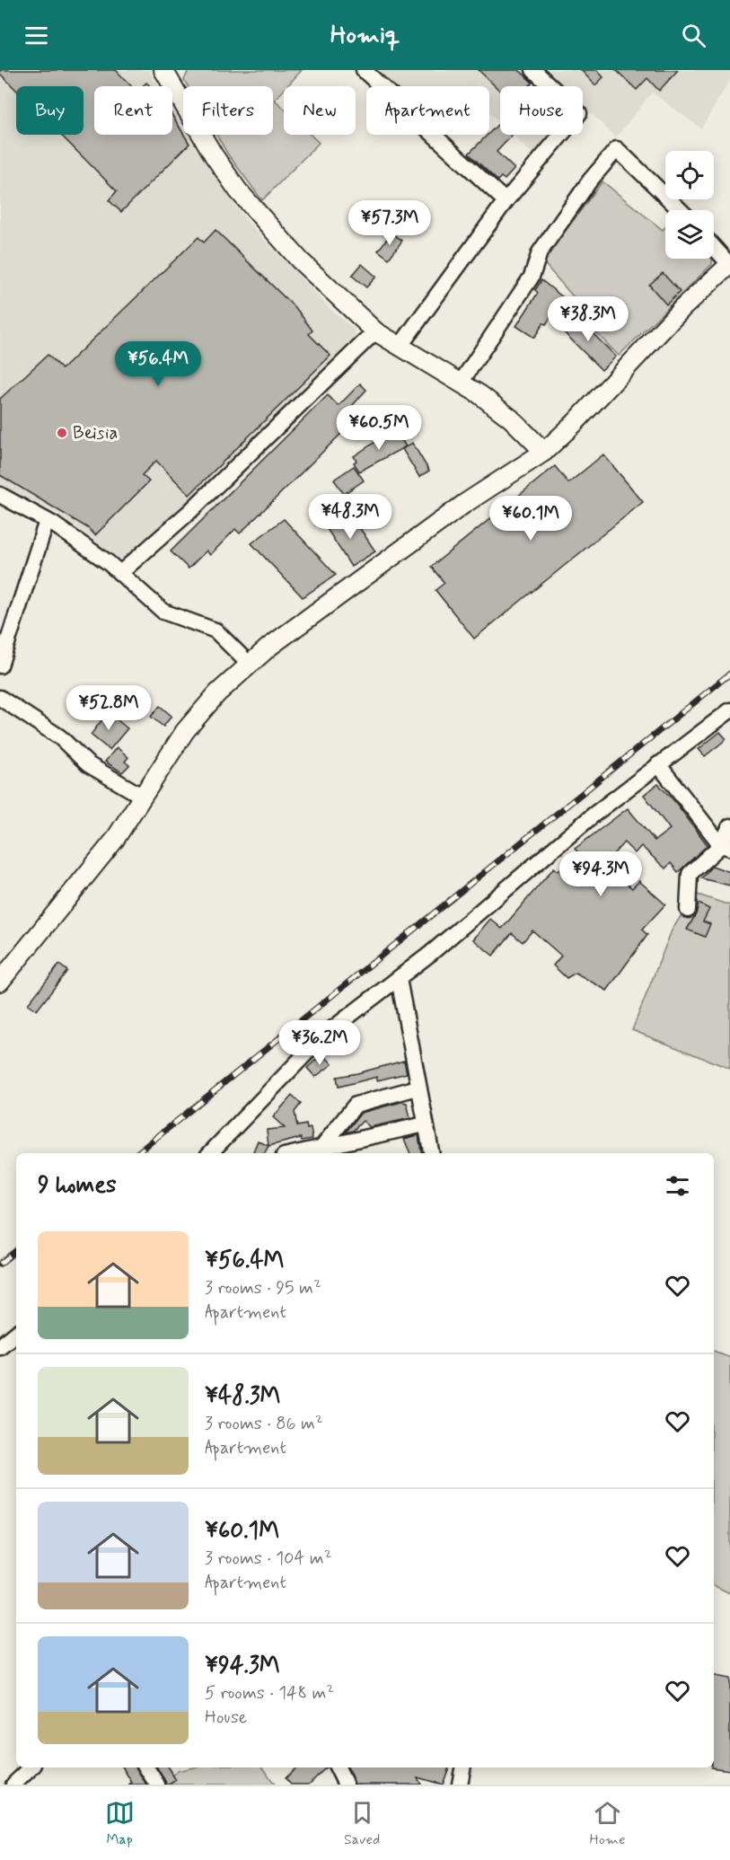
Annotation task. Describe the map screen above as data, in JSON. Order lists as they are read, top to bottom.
{
  "places": ["Beisia"],
  "page": {
    "header": "Homiq",
    "chip": [
      "Buy",
      "Rent",
      "Filters",
      "New",
      "Apartment",
      "House"
    ],
    "price": [
      "¥57.3M",
      "¥38.3M",
      "¥56.4M",
      "¥60.5M",
      "¥48.3M",
      "¥60.1M",
      "¥52.8M",
      "¥94.3M",
      "¥36.2M"
    ],
    "heading": "9 homes",
    "list": [
      {
        "name": "¥56.4M",
        "note": "3 rooms · 95 m² · Apartment"
      },
      {
        "name": "¥48.3M",
        "note": "3 rooms · 86 m² · Apartment"
      },
      {
        "name": "¥60.1M",
        "note": "3 rooms · 104 m² · Apartment"
      },
      {
        "name": "¥94.3M",
        "note": "5 rooms · 148 m² · House"
      }
    ],
    "tabs": ["Map", "Saved", "Home"]
  }
}
